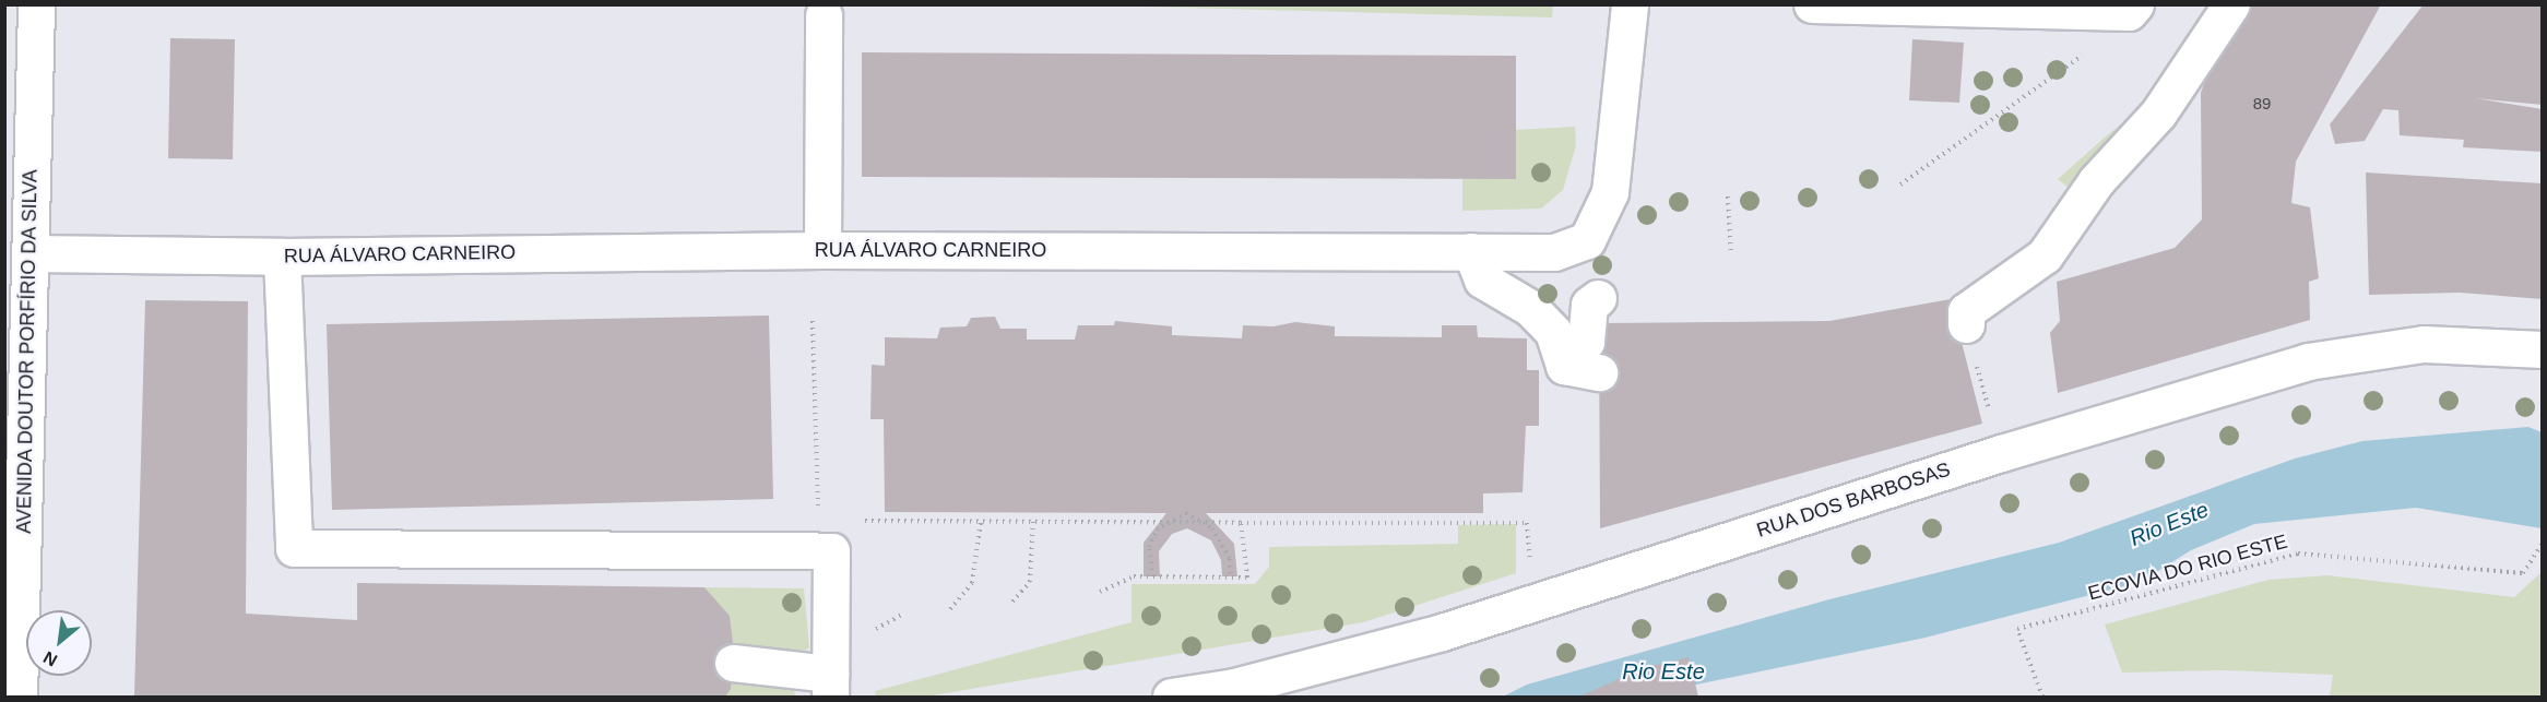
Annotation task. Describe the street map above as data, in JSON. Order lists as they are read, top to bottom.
{
  "streets": {
    "street": ["RUA ÁLVARO CARNEIRO", "AVENIDA DOUTOR PORFÍRIO DA SILVA", "RUA DOS BARBOSAS"],
    "path": ["ECOVIA DO RIO ESTE"]
  },
  "crossings": [
    ["RUA ÁLVARO CARNEIRO", "AVENIDA DOUTOR PORFÍRIO DA SILVA"]
  ],
  "water": ["Rio Este"],
  "house_numbers": ["89"],
  "north": "bottom left"
}
